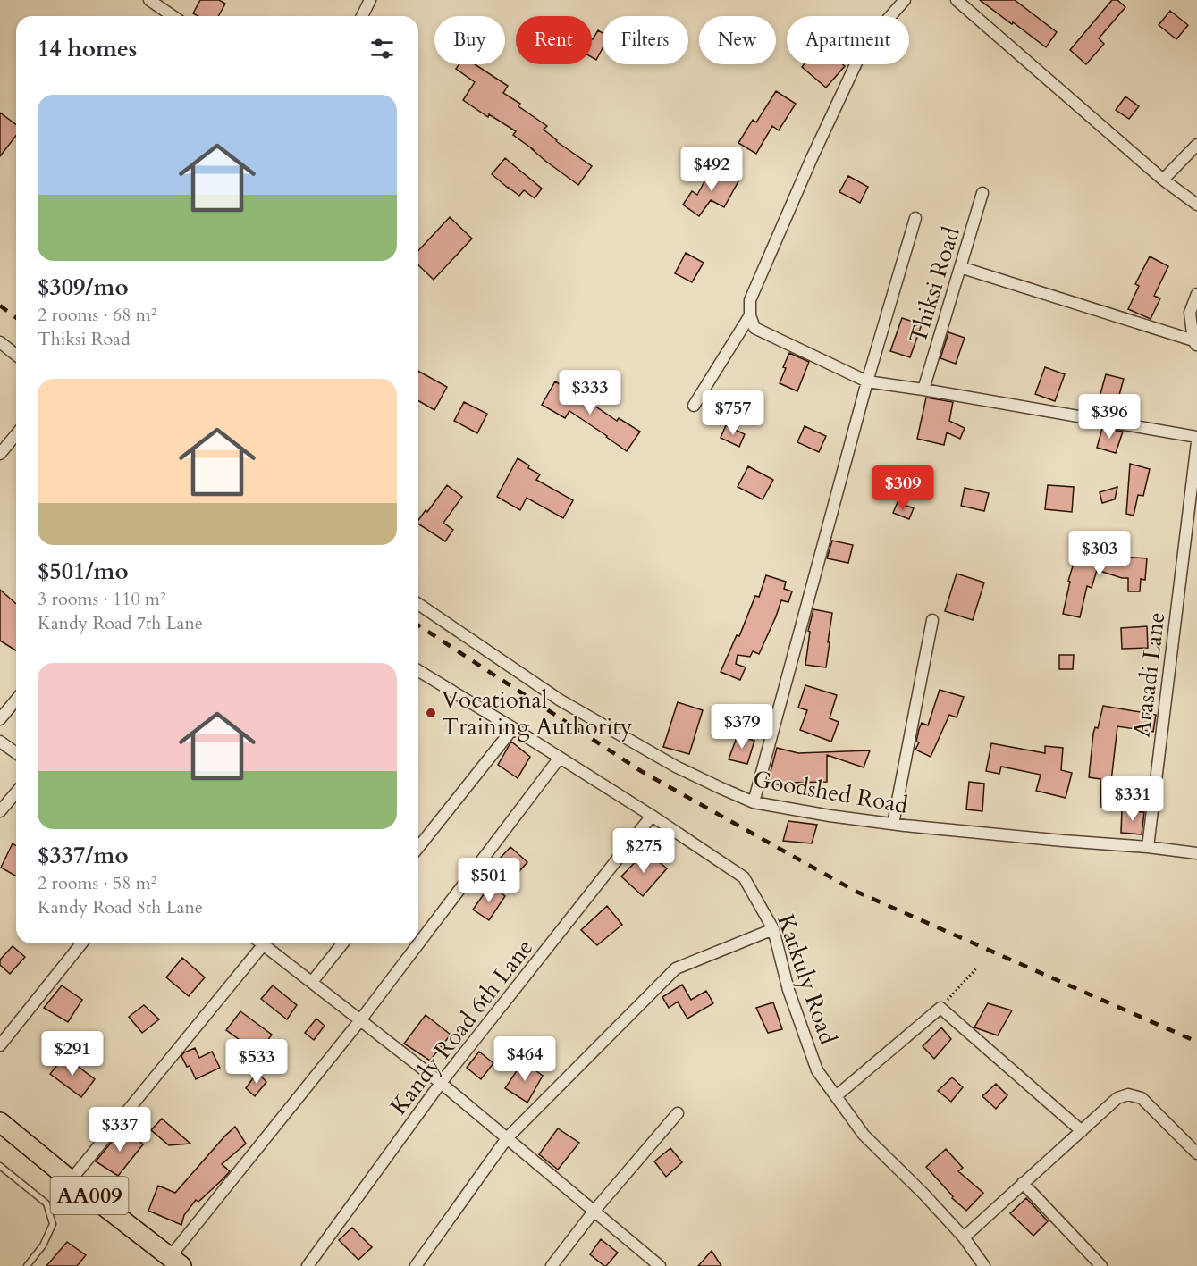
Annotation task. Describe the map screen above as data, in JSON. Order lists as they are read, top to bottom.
{
  "streets": {
    "highway": ["AA009"],
    "street": [
      "Thiksi Road",
      "Arasadi Lane",
      "Goodshed Road",
      "Katkuly Road",
      "Kandy Road 6th Lane"
    ]
  },
  "crossings": [
    ["Arasadi Lane", "Goodshed Road"],
    ["Katkuly Road", "Kandy Road 6th Lane"]
  ],
  "places": ["Vocational Training Authority"],
  "page": {
    "chip": [
      "Buy",
      "Rent",
      "Filters",
      "New",
      "Apartment"
    ],
    "heading": "14 homes",
    "list": [
      {
        "name": "$309/mo",
        "note": "2 rooms · 68 m² · Thiksi Road"
      },
      {
        "name": "$501/mo",
        "note": "3 rooms · 110 m² · Kandy Road 7th Lane"
      },
      {
        "name": "$337/mo",
        "note": "2 rooms · 58 m² · Kandy Road 8th Lane"
      }
    ],
    "price": [
      "$492",
      "$333",
      "$757",
      "$396",
      "$309",
      "$303",
      "$379",
      "$331",
      "$275",
      "$501",
      "$291",
      "$464",
      "$533",
      "$337"
    ]
  }
}
